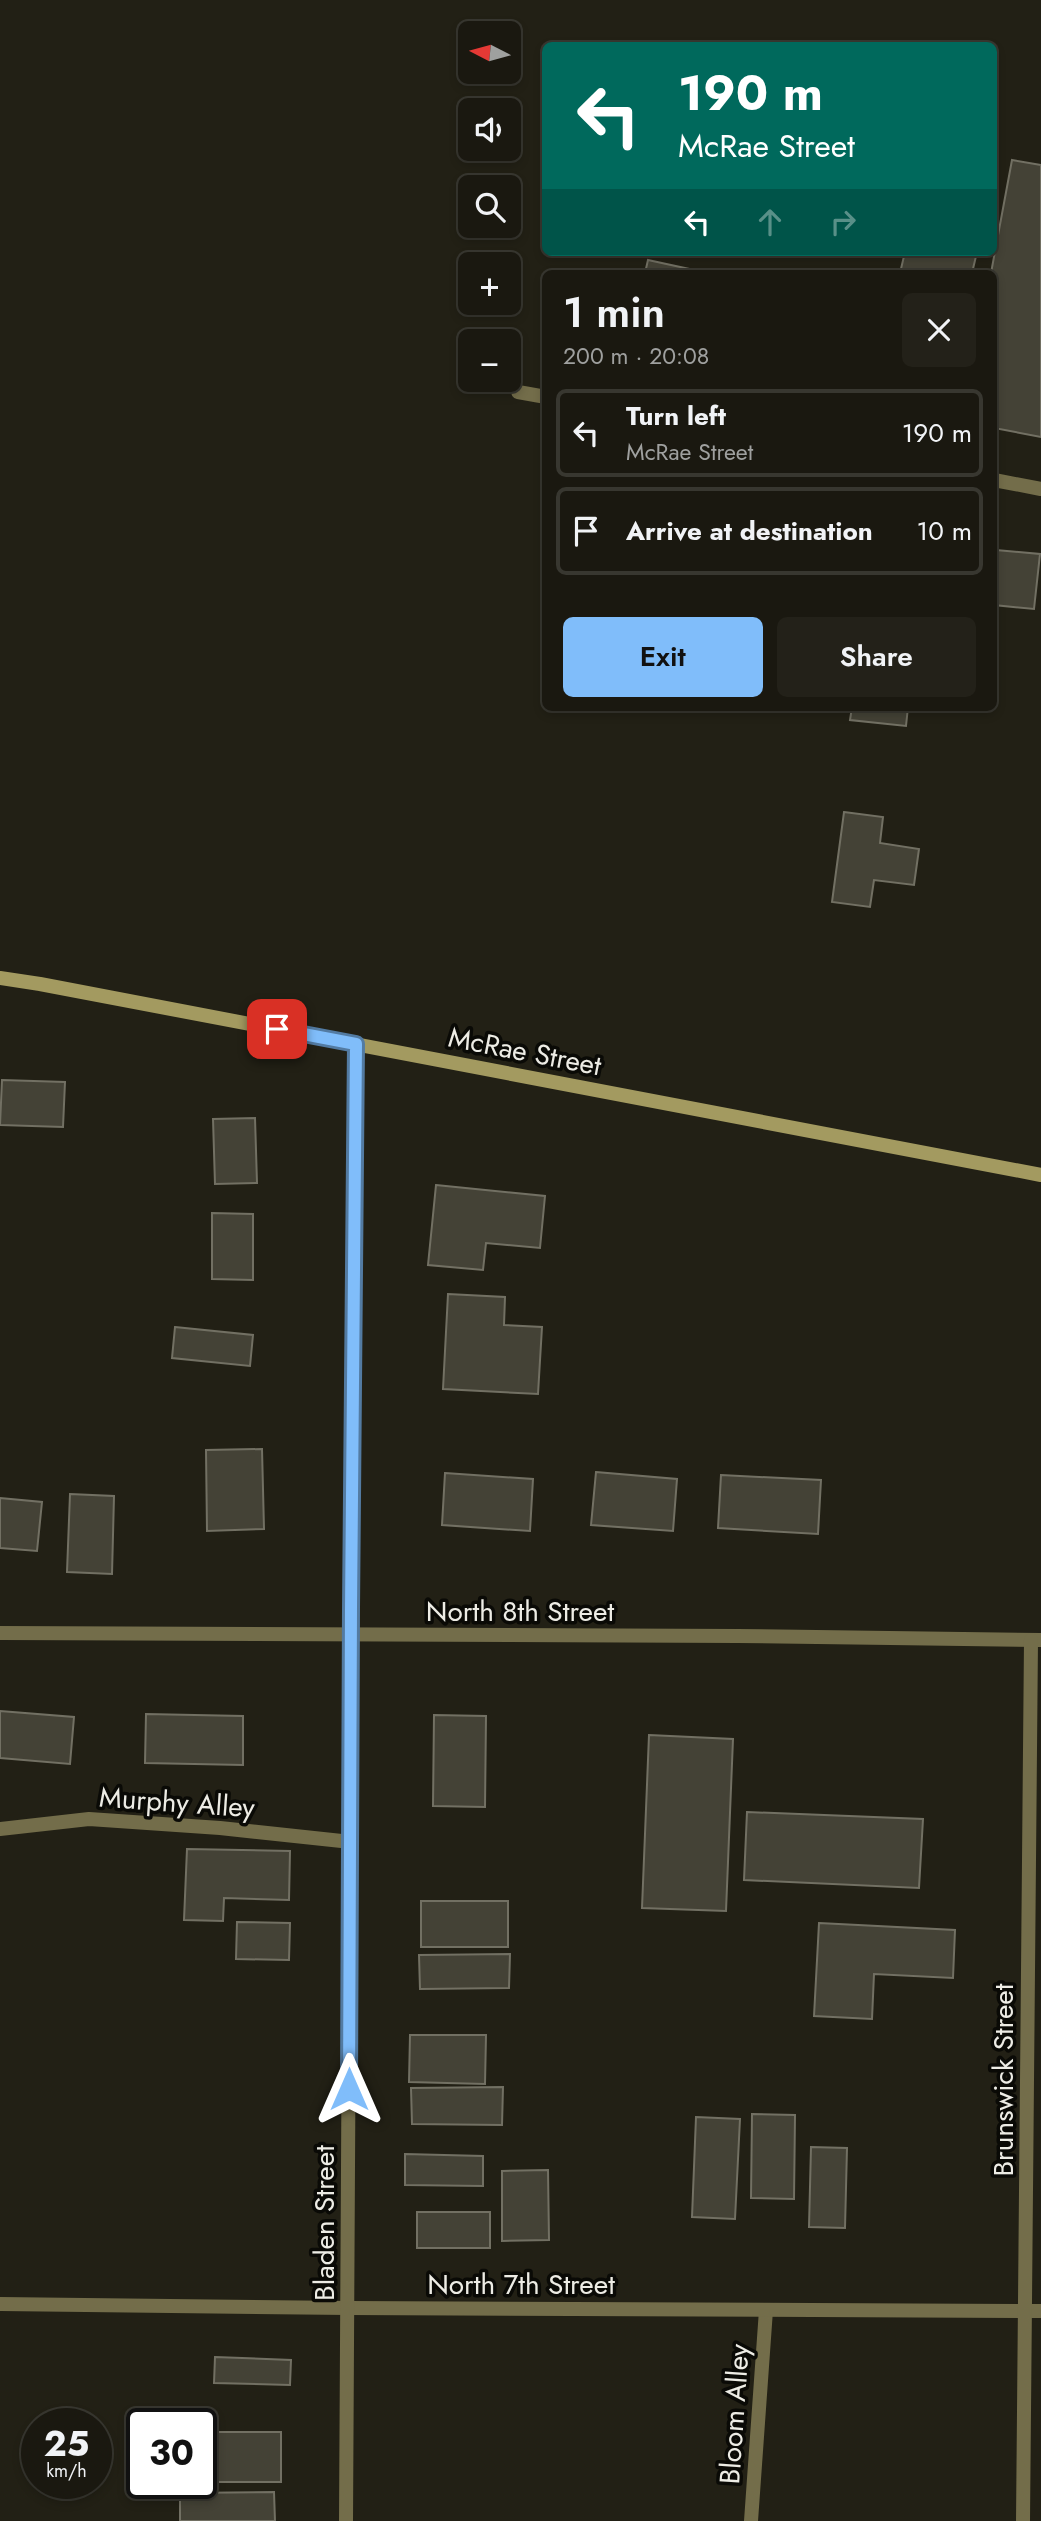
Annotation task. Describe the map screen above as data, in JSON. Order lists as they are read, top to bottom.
{
  "streets": {
    "street": [
      "McRae Street",
      "North 8th Street",
      "Murphy Alley",
      "Brunswick Street",
      "Bladen Street",
      "North 7th Street",
      "Bloom Alley"
    ]
  },
  "crossings": [
    ["McRae Street", "Bladen Street"],
    ["North 8th Street", "Brunswick Street"],
    ["North 8th Street", "Bladen Street"],
    ["Murphy Alley", "Bladen Street"],
    ["Brunswick Street", "North 7th Street"],
    ["Bladen Street", "North 7th Street"],
    ["North 7th Street", "Bloom Alley"]
  ],
  "north": "left",
  "page": {
    "map_buttons": ["+", "−"],
    "turn": ["190 m", "McRae Street"],
    "heading": ["1 min", "200 m · 20:08"],
    "list": [
      {
        "name": "Turn left",
        "note": "McRae Street",
        "value": "190 m"
      },
      {
        "name": "Arrive at destination",
        "value": "10 m"
      }
    ],
    "buttons": ["Exit", "Share"],
    "speed": "25 km/h",
    "limit": "30"
  }
}
